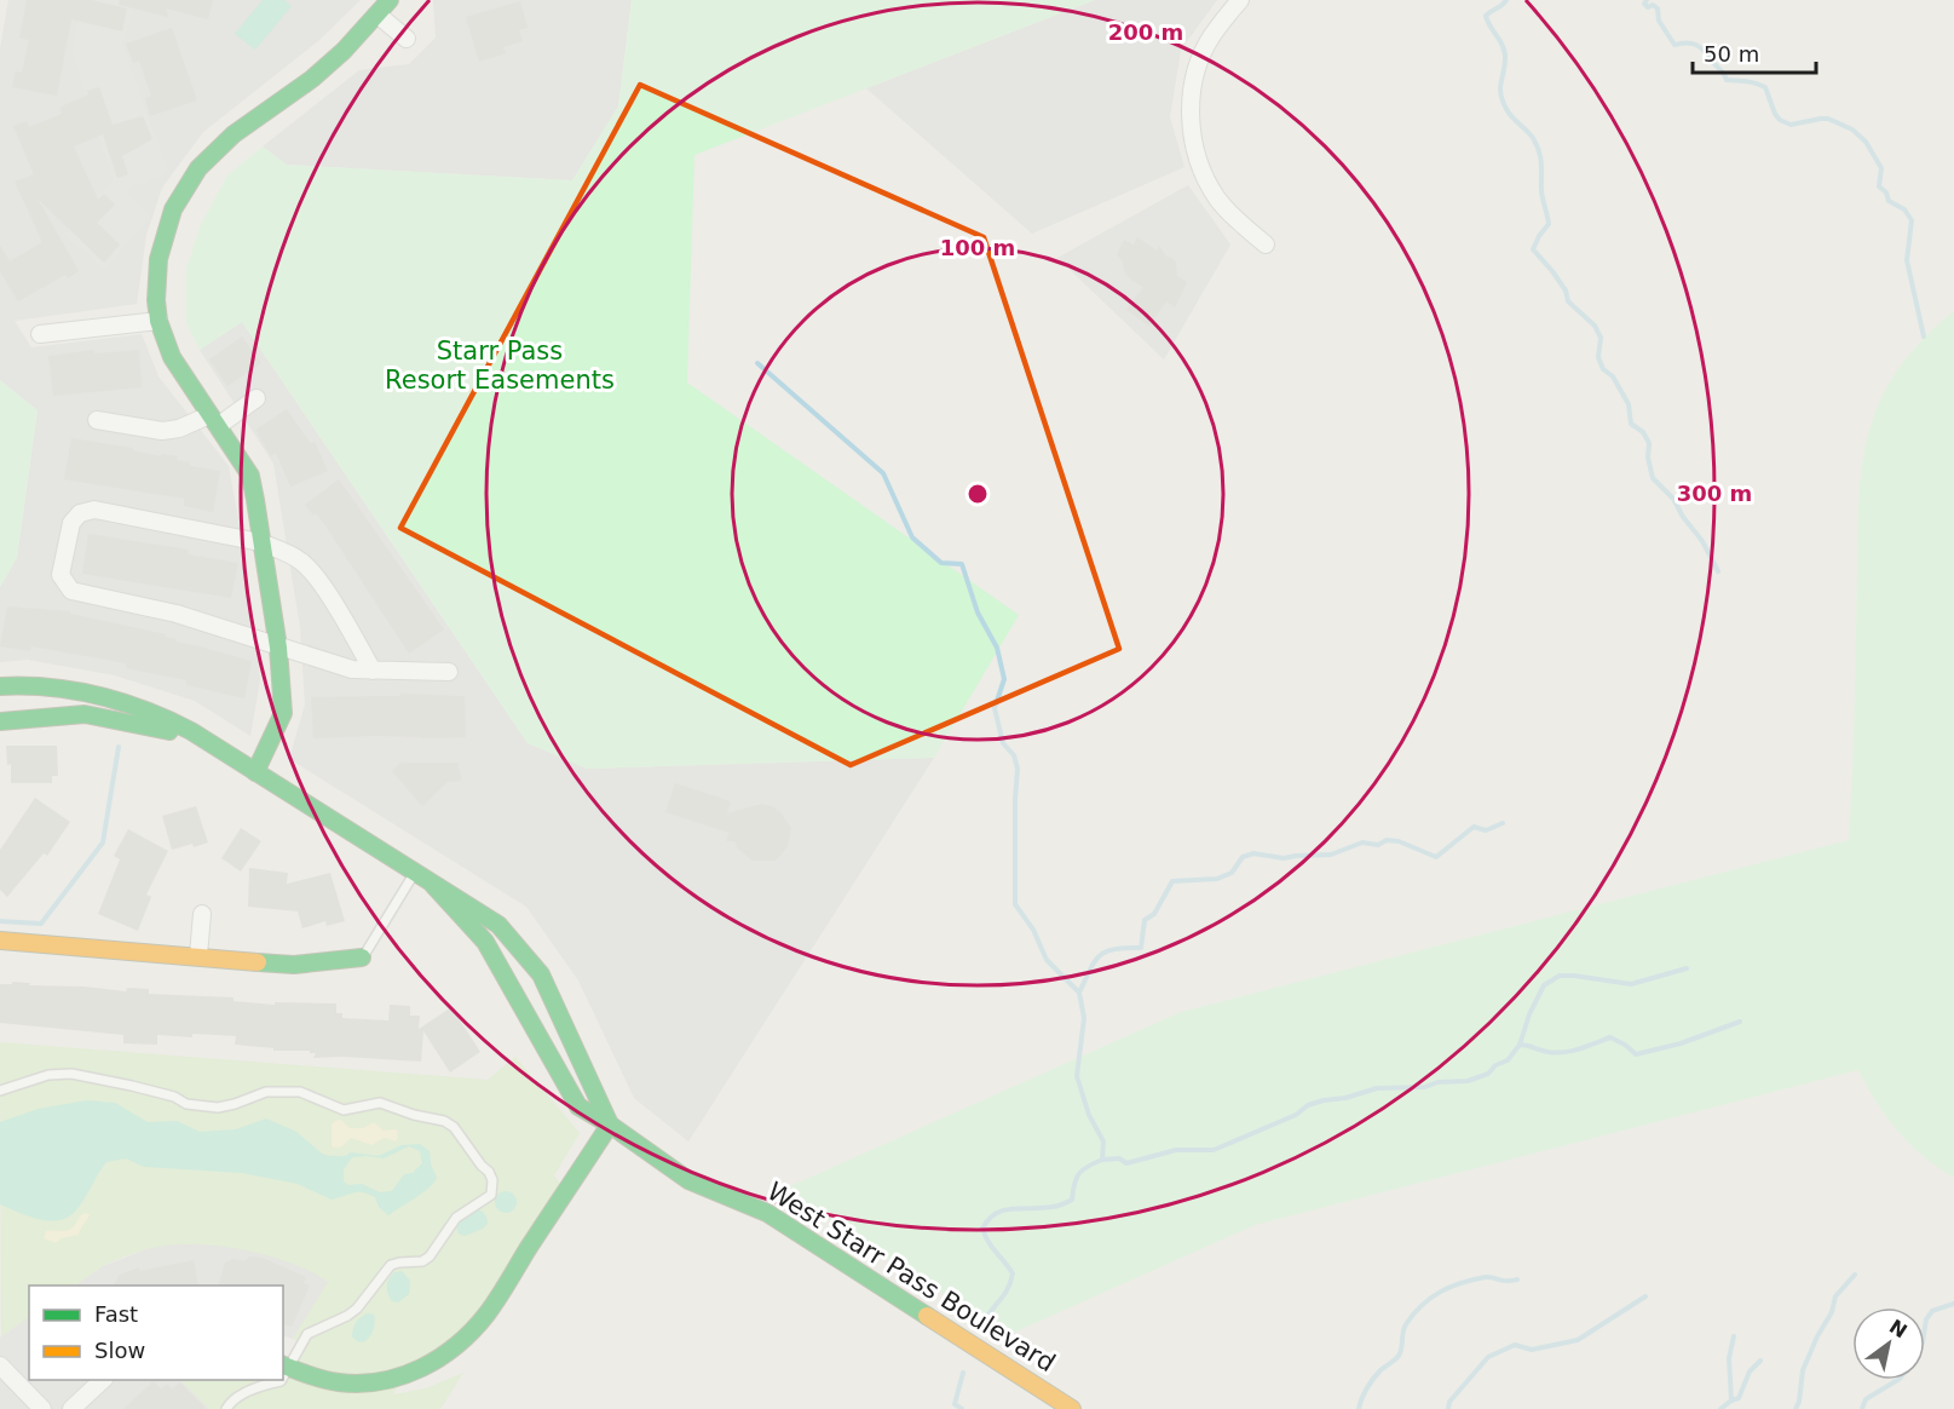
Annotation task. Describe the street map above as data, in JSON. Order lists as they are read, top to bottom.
{
  "streets": {
    "street": ["West Starr Pass Boulevard"]
  },
  "parks": ["Starr Pass Resort Easements"],
  "legend": ["Fast", "Slow"],
  "scale_bar": "50 m",
  "north": "top right",
  "rings": ["200 m", "100 m", "300 m"]
}
